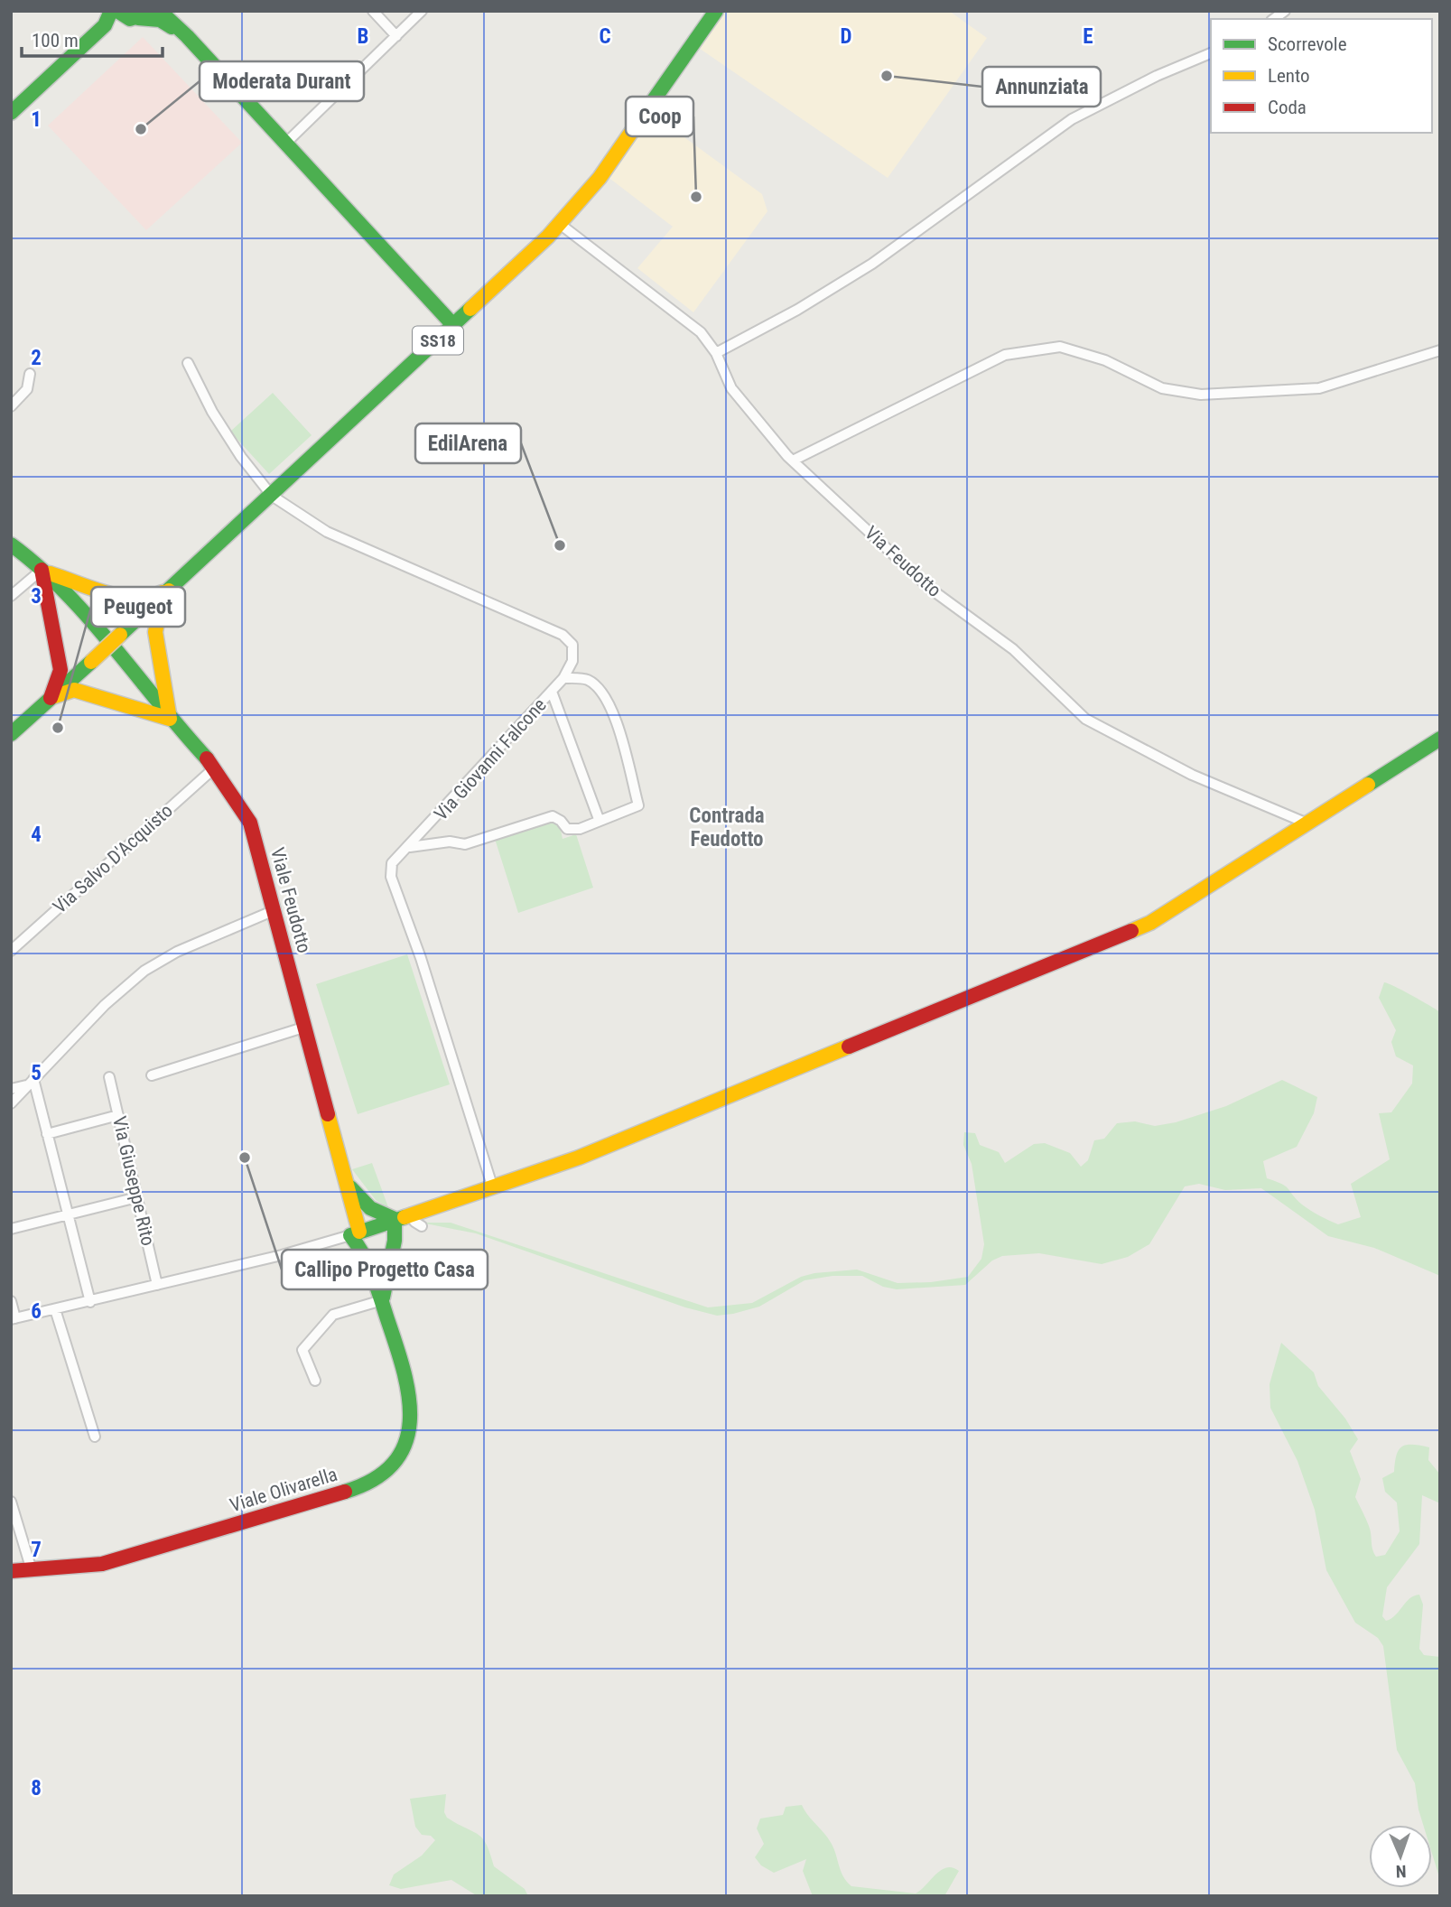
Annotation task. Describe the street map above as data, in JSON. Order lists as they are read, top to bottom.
{
  "streets": {
    "street": [
      "SS18",
      "Via Feudotto",
      "Via Giovanni Falcone",
      "Via Salvo D'Acquisto",
      "Viale Feudotto",
      "Via Giuseppe Rito",
      "Viale Olivarella"
    ]
  },
  "crossings": [
    ["SS18", "Via Feudotto"],
    ["SS18", "Via Giovanni Falcone"],
    ["Via Salvo D'Acquisto", "Viale Feudotto"],
    ["Viale Feudotto", "Viale Olivarella"]
  ],
  "districts": ["Contrada Feudotto"],
  "places": [
    "Annunziata",
    "Moderata Durant",
    "Coop",
    "EdilArena",
    "Peugeot",
    "Callipo Progetto Casa"
  ],
  "legend": ["Scorrevole", "Lento", "Coda"],
  "scale_bar": "100 m",
  "north": "bottom",
  "grid": {
    "columns": [
      "B",
      "C",
      "D",
      "E"
    ],
    "rows": [
      "1",
      "2",
      "3",
      "4",
      "5",
      "6",
      "7",
      "8"
    ]
  }
}
